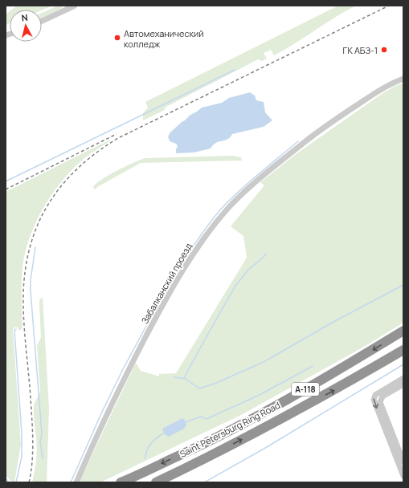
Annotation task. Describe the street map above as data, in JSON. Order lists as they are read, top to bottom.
{
  "streets": {
    "highway": ["А-118", "Saint Petersburg Ring Road"],
    "street": ["Забалканский проезд"]
  },
  "places": ["Автомеханический колледж", "ГК АБЗ-1"],
  "north": "top"
}
